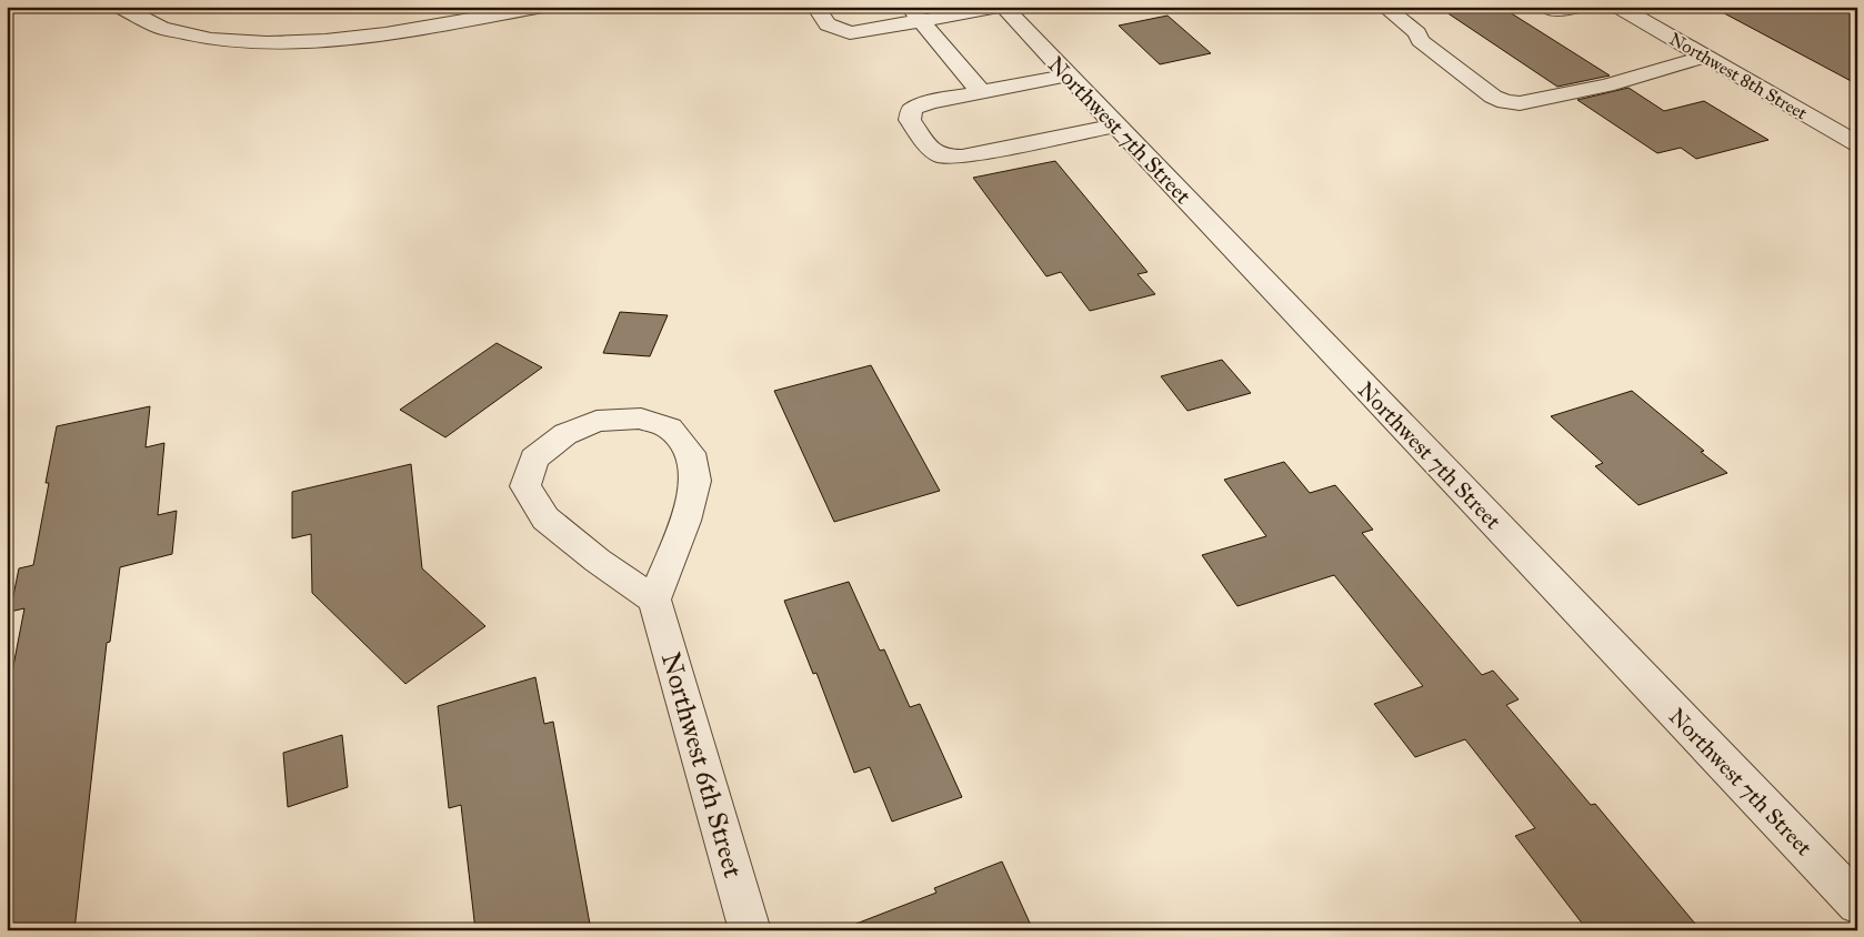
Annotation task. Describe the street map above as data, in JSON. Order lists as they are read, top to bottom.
{
  "streets": {
    "street": ["Northwest 8th Street", "Northwest 7th Street", "Northwest 6th Street"]
  }
}
